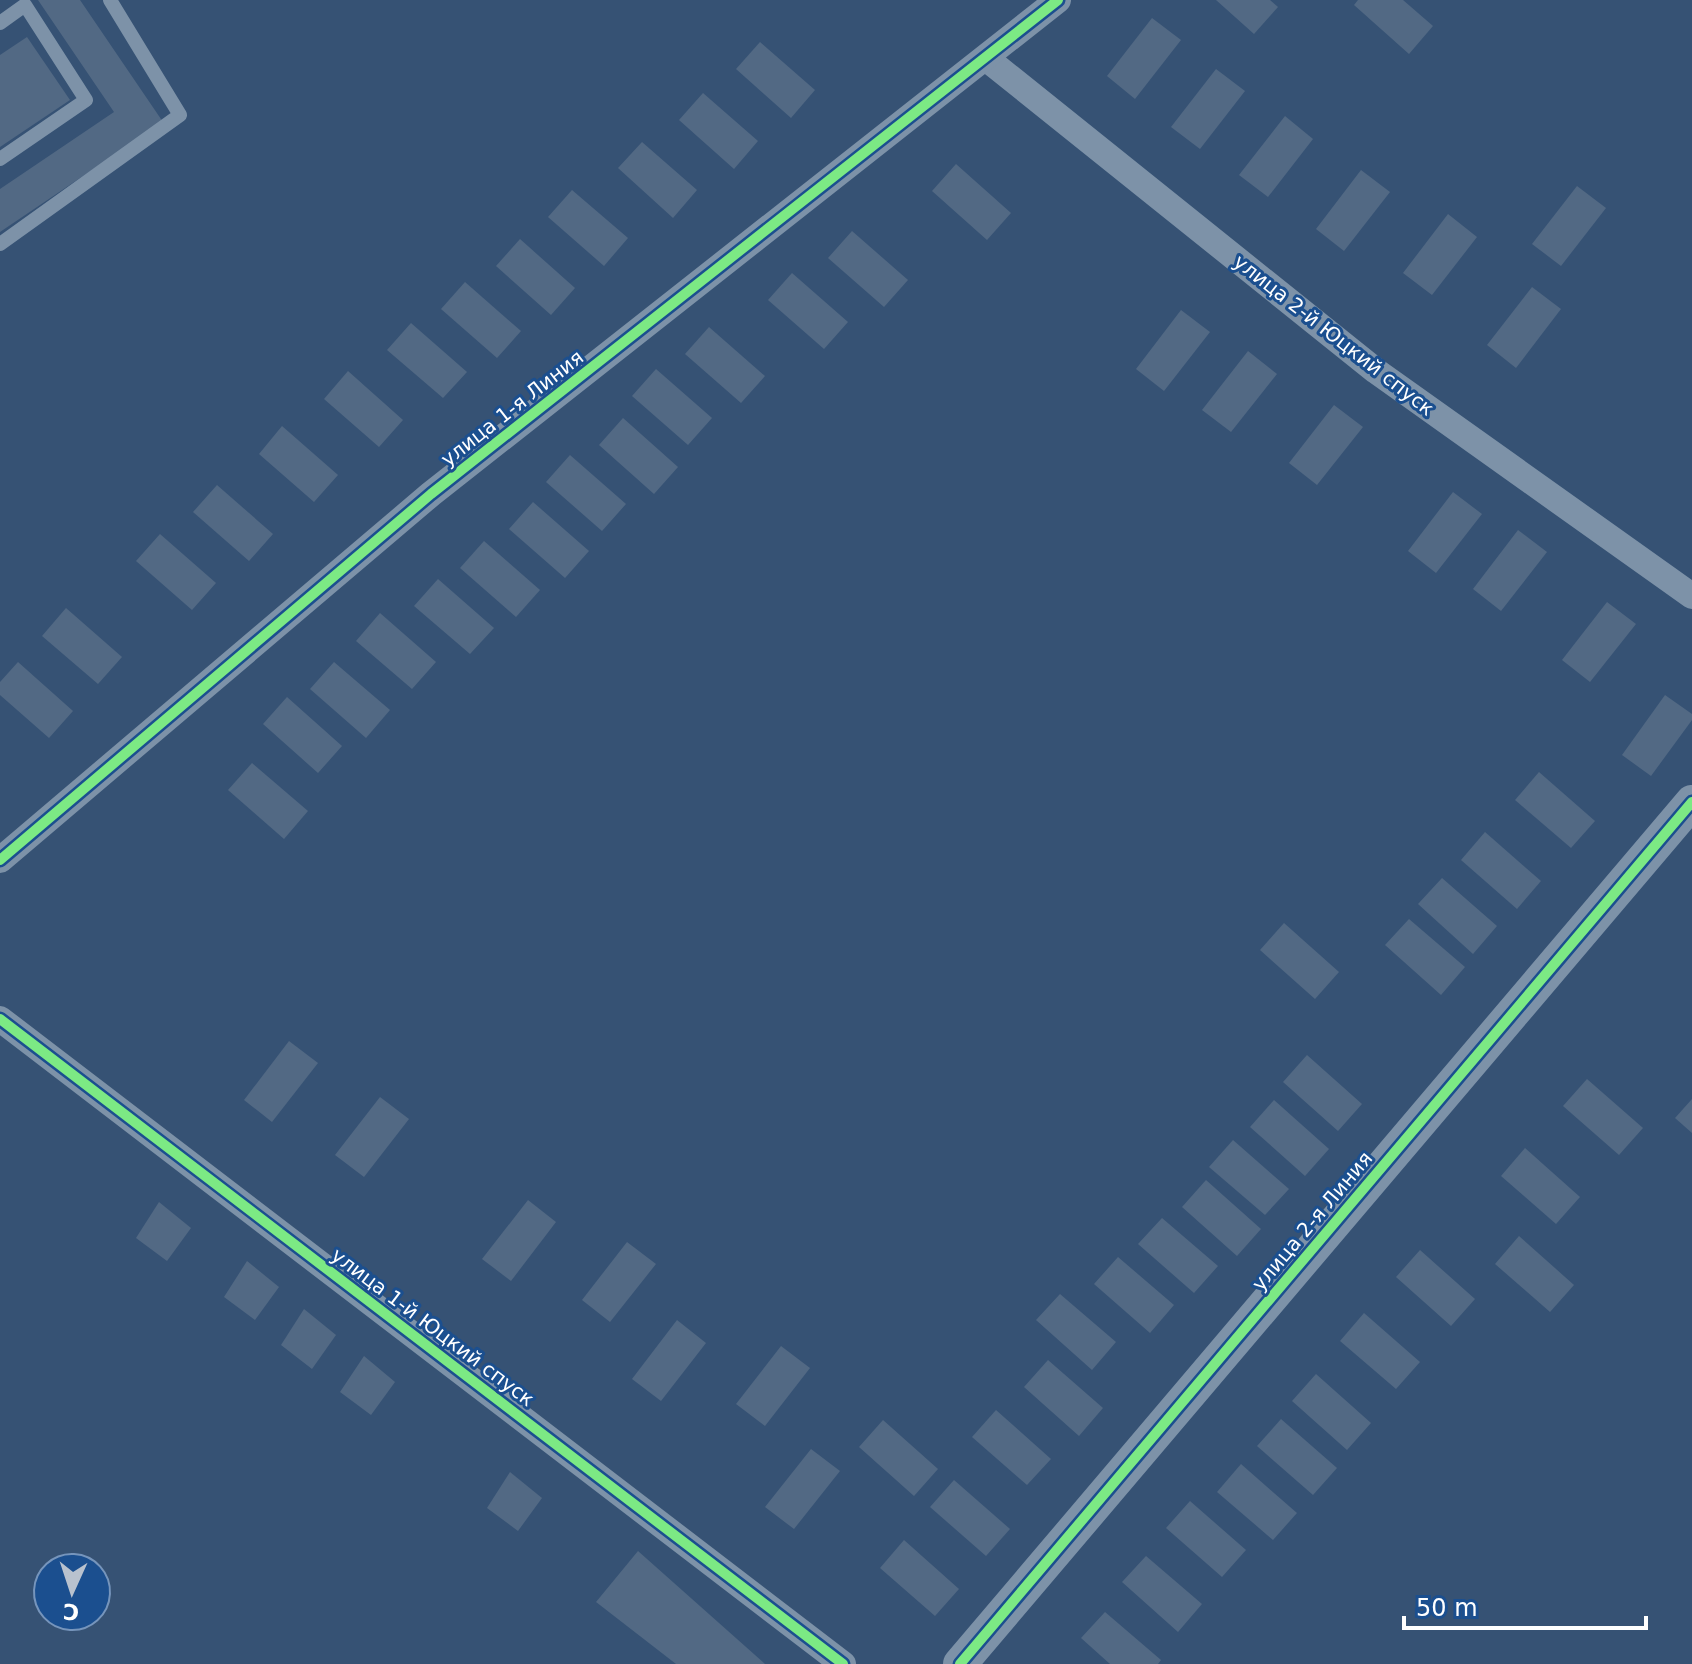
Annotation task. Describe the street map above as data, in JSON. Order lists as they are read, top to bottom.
{
  "streets": {
    "street": [
      "улица 2-й Юцкий спуск",
      "улица 1-я Линия",
      "улица 2-я Линия",
      "улица 1-й Юцкий спуск"
    ]
  },
  "crossings": [
    ["улица 2-й Юцкий спуск", "улица 1-я Линия"]
  ],
  "scale_bar": "50 m",
  "north": "bottom"
}
